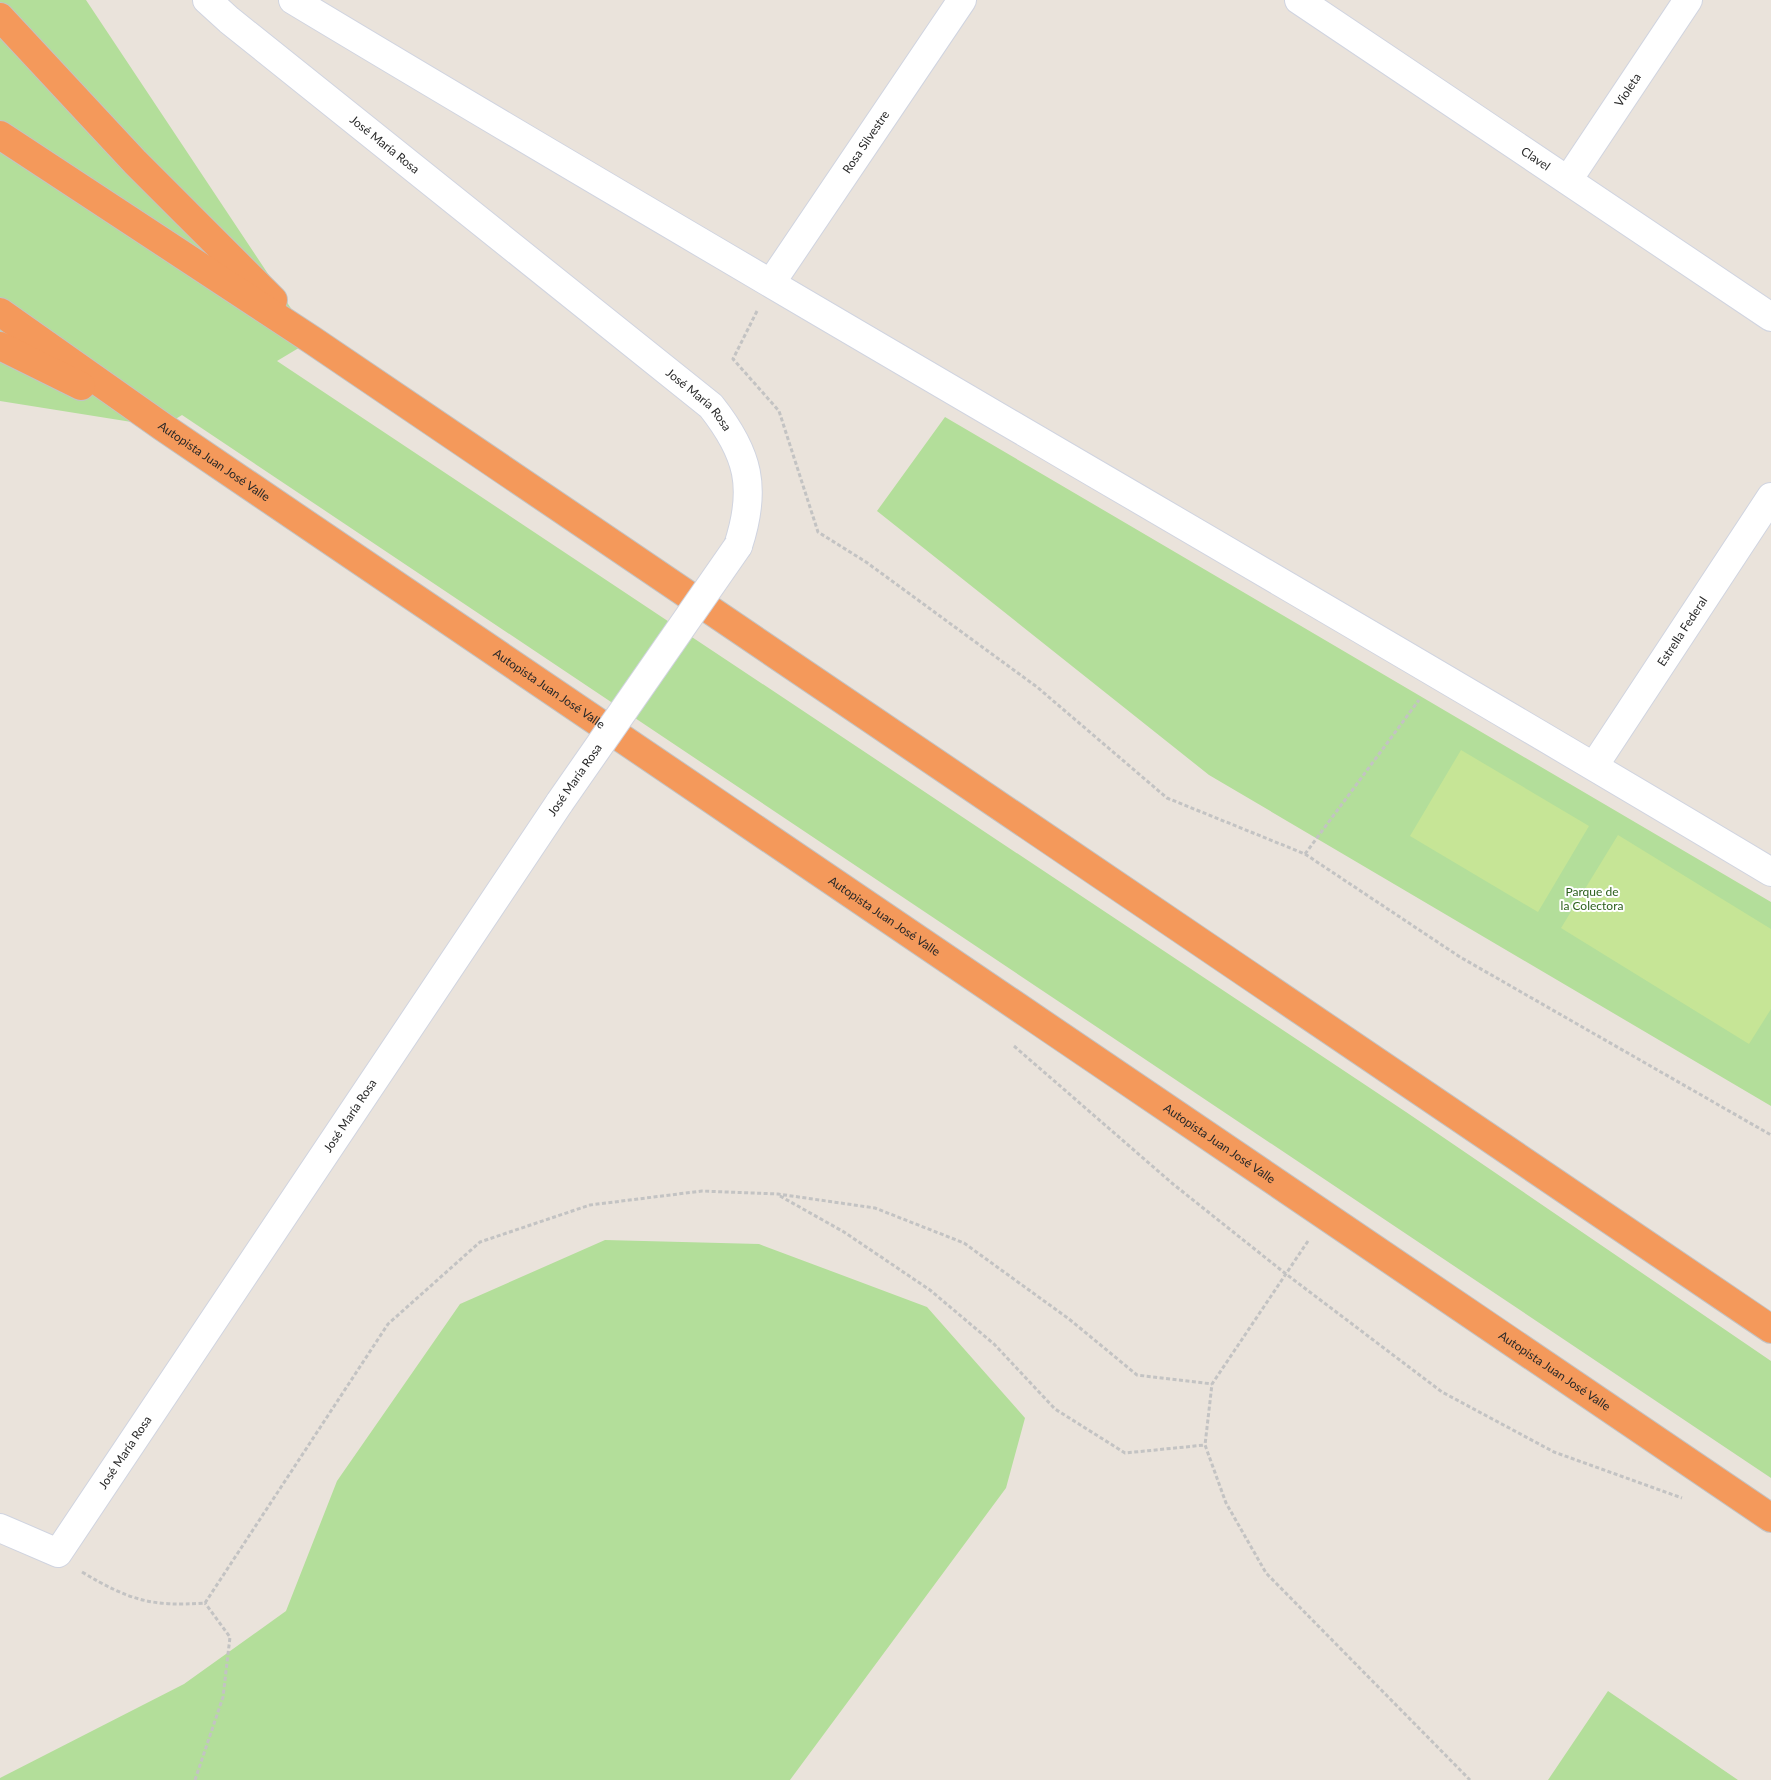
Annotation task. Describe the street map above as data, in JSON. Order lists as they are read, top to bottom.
{
  "streets": {
    "highway": ["Autopista Juan José Valle"],
    "street": [
      "Violeta",
      "Rosa Silvestre",
      "José María Rosa",
      "Clavel",
      "Estrella Federal"
    ]
  },
  "crossings": [
    ["Violeta", "Clavel"]
  ],
  "parks": ["Parque de la Colectora"]
}
